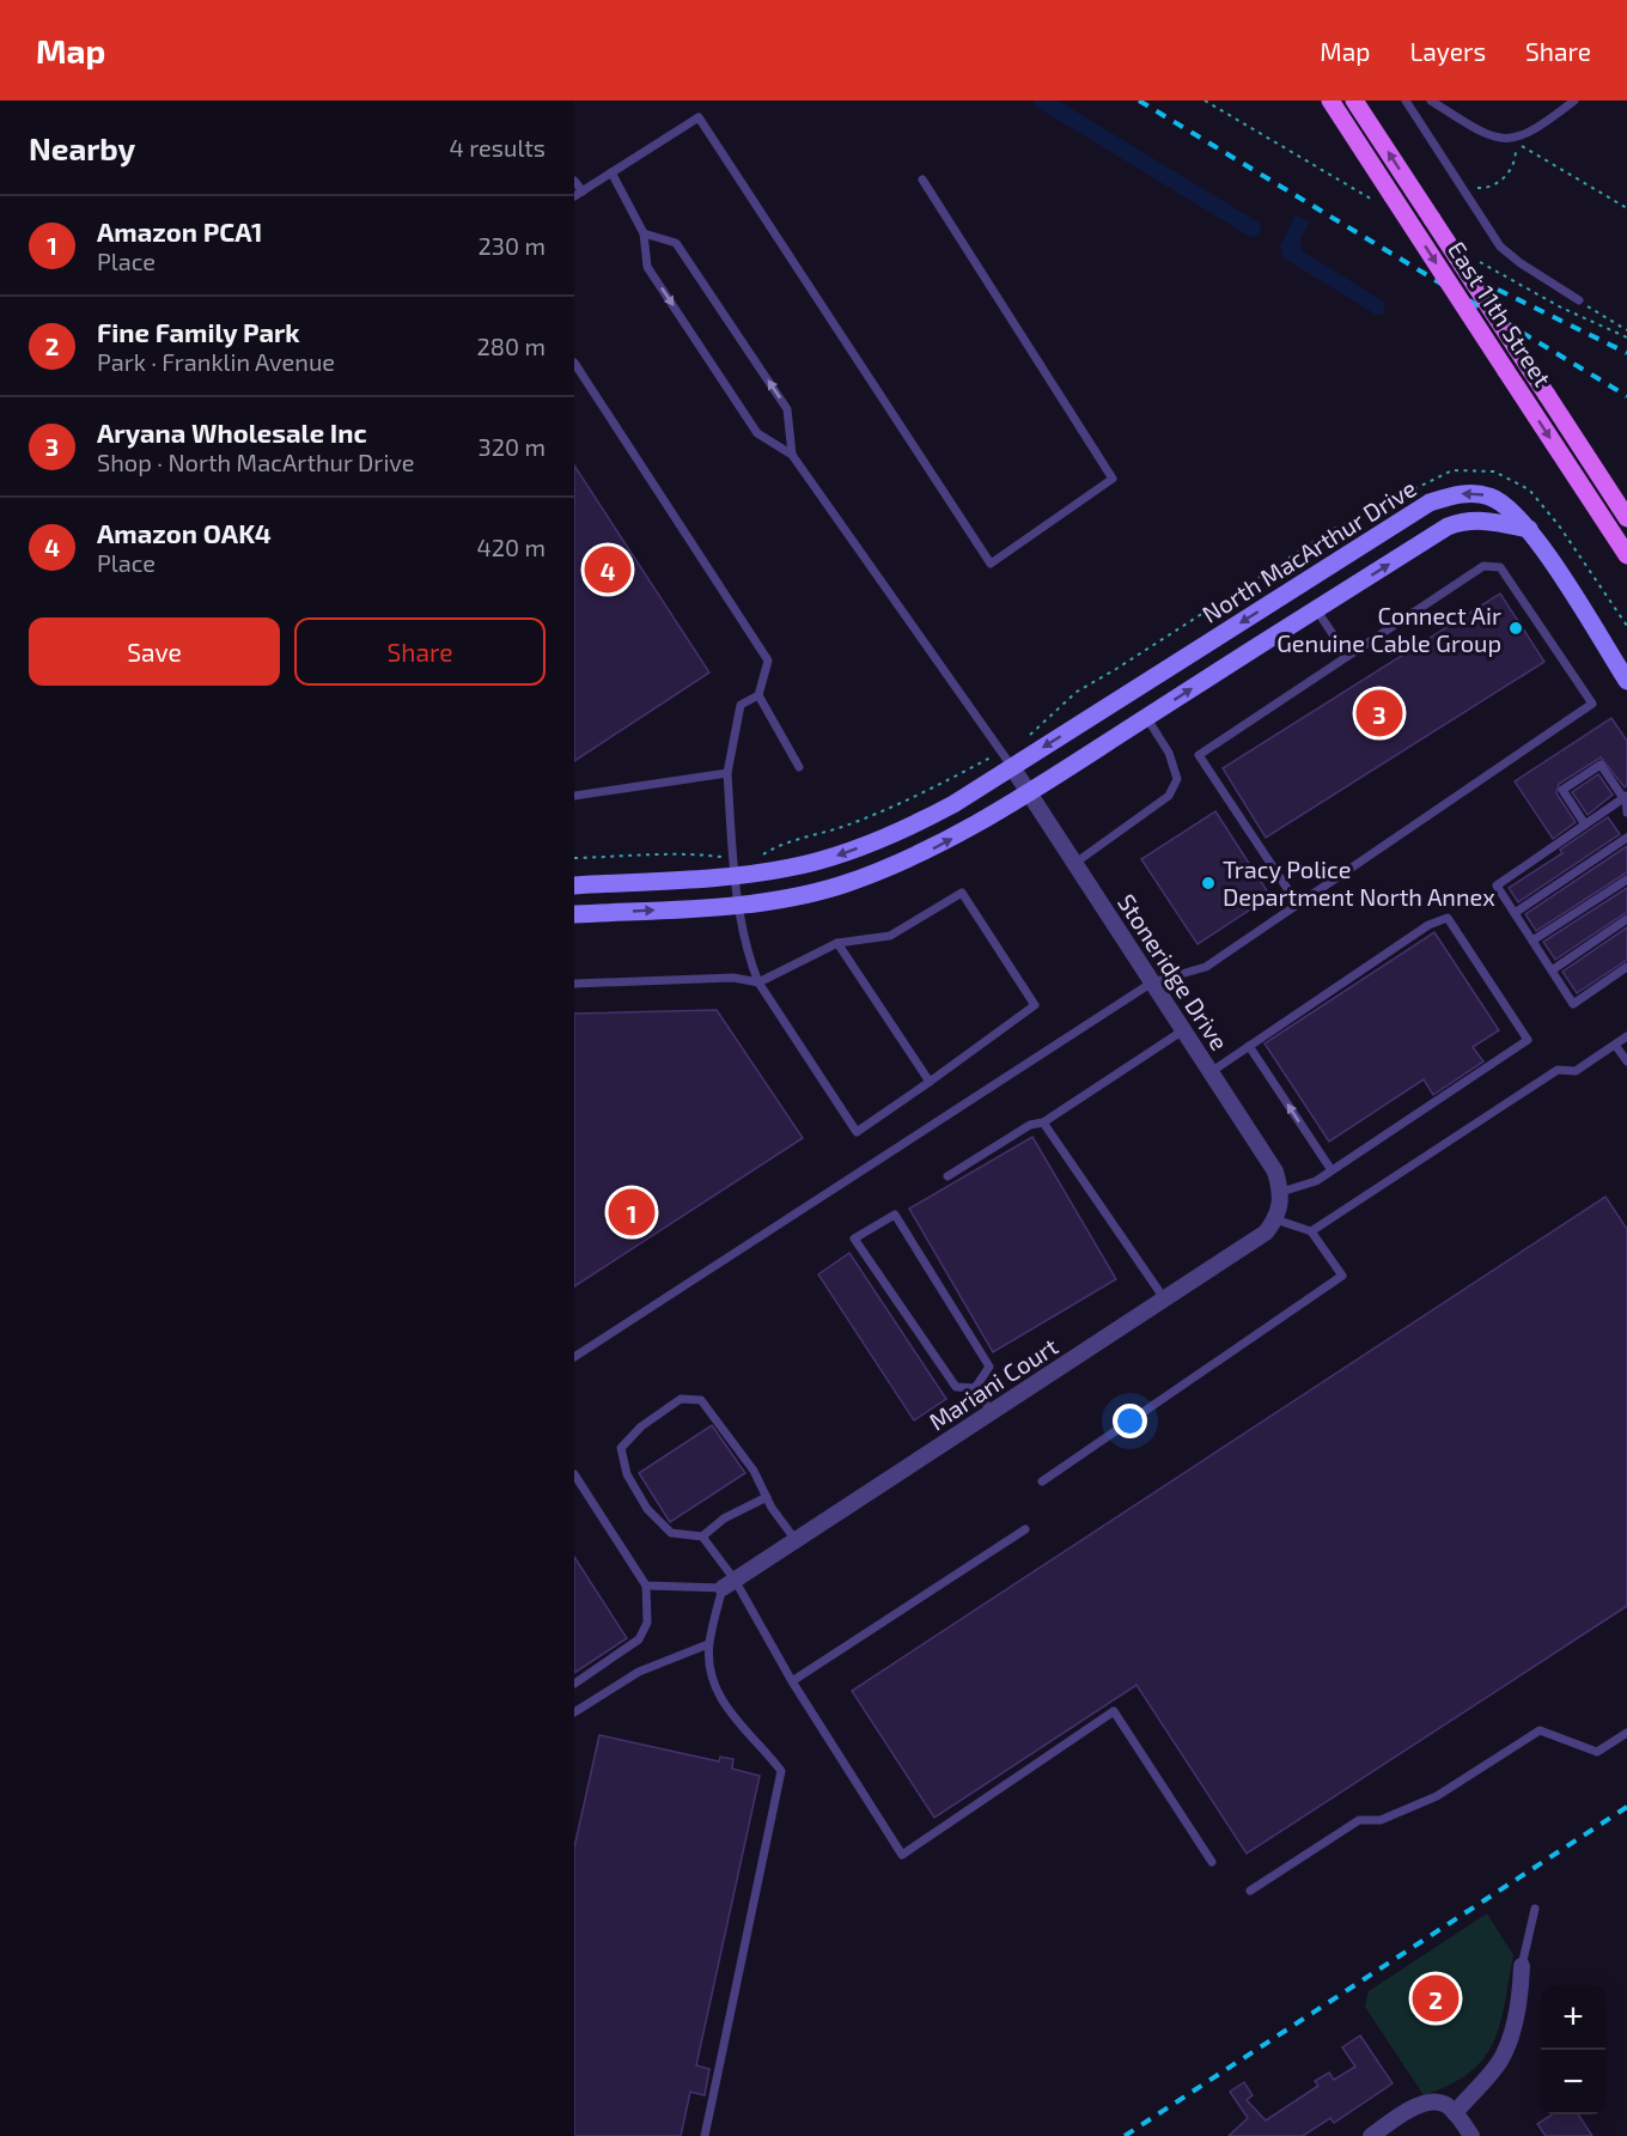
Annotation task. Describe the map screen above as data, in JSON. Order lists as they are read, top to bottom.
{
  "streets": {
    "main road": ["East 11th Street", "North MacArthur Drive"],
    "street": ["Stoneridge Drive", "Mariani Court"]
  },
  "crossings": [
    ["North MacArthur Drive", "Stoneridge Drive"],
    ["Stoneridge Drive", "Mariani Court"]
  ],
  "places": ["Connect Air Genuine Cable Group", "Tracy Police Department North Annex"],
  "page": {
    "header": "Map",
    "nav": ["Map", "Layers", "Share"],
    "heading": ["Nearby", "4 results"],
    "list": [
      {
        "mark": "1",
        "name": "Amazon PCA1",
        "note": "Place",
        "value": "230 m"
      },
      {
        "mark": "2",
        "name": "Fine Family Park",
        "note": "Park · Franklin Avenue",
        "value": "280 m"
      },
      {
        "mark": "3",
        "name": "Aryana Wholesale Inc",
        "note": "Shop · North MacArthur Drive",
        "value": "320 m"
      },
      {
        "mark": "4",
        "name": "Amazon OAK4",
        "note": "Place",
        "value": "420 m"
      }
    ],
    "pins": [
      "4",
      "3",
      "1",
      "2"
    ],
    "buttons": ["Save", "Share"],
    "map_buttons": ["+", "−"]
  }
}
